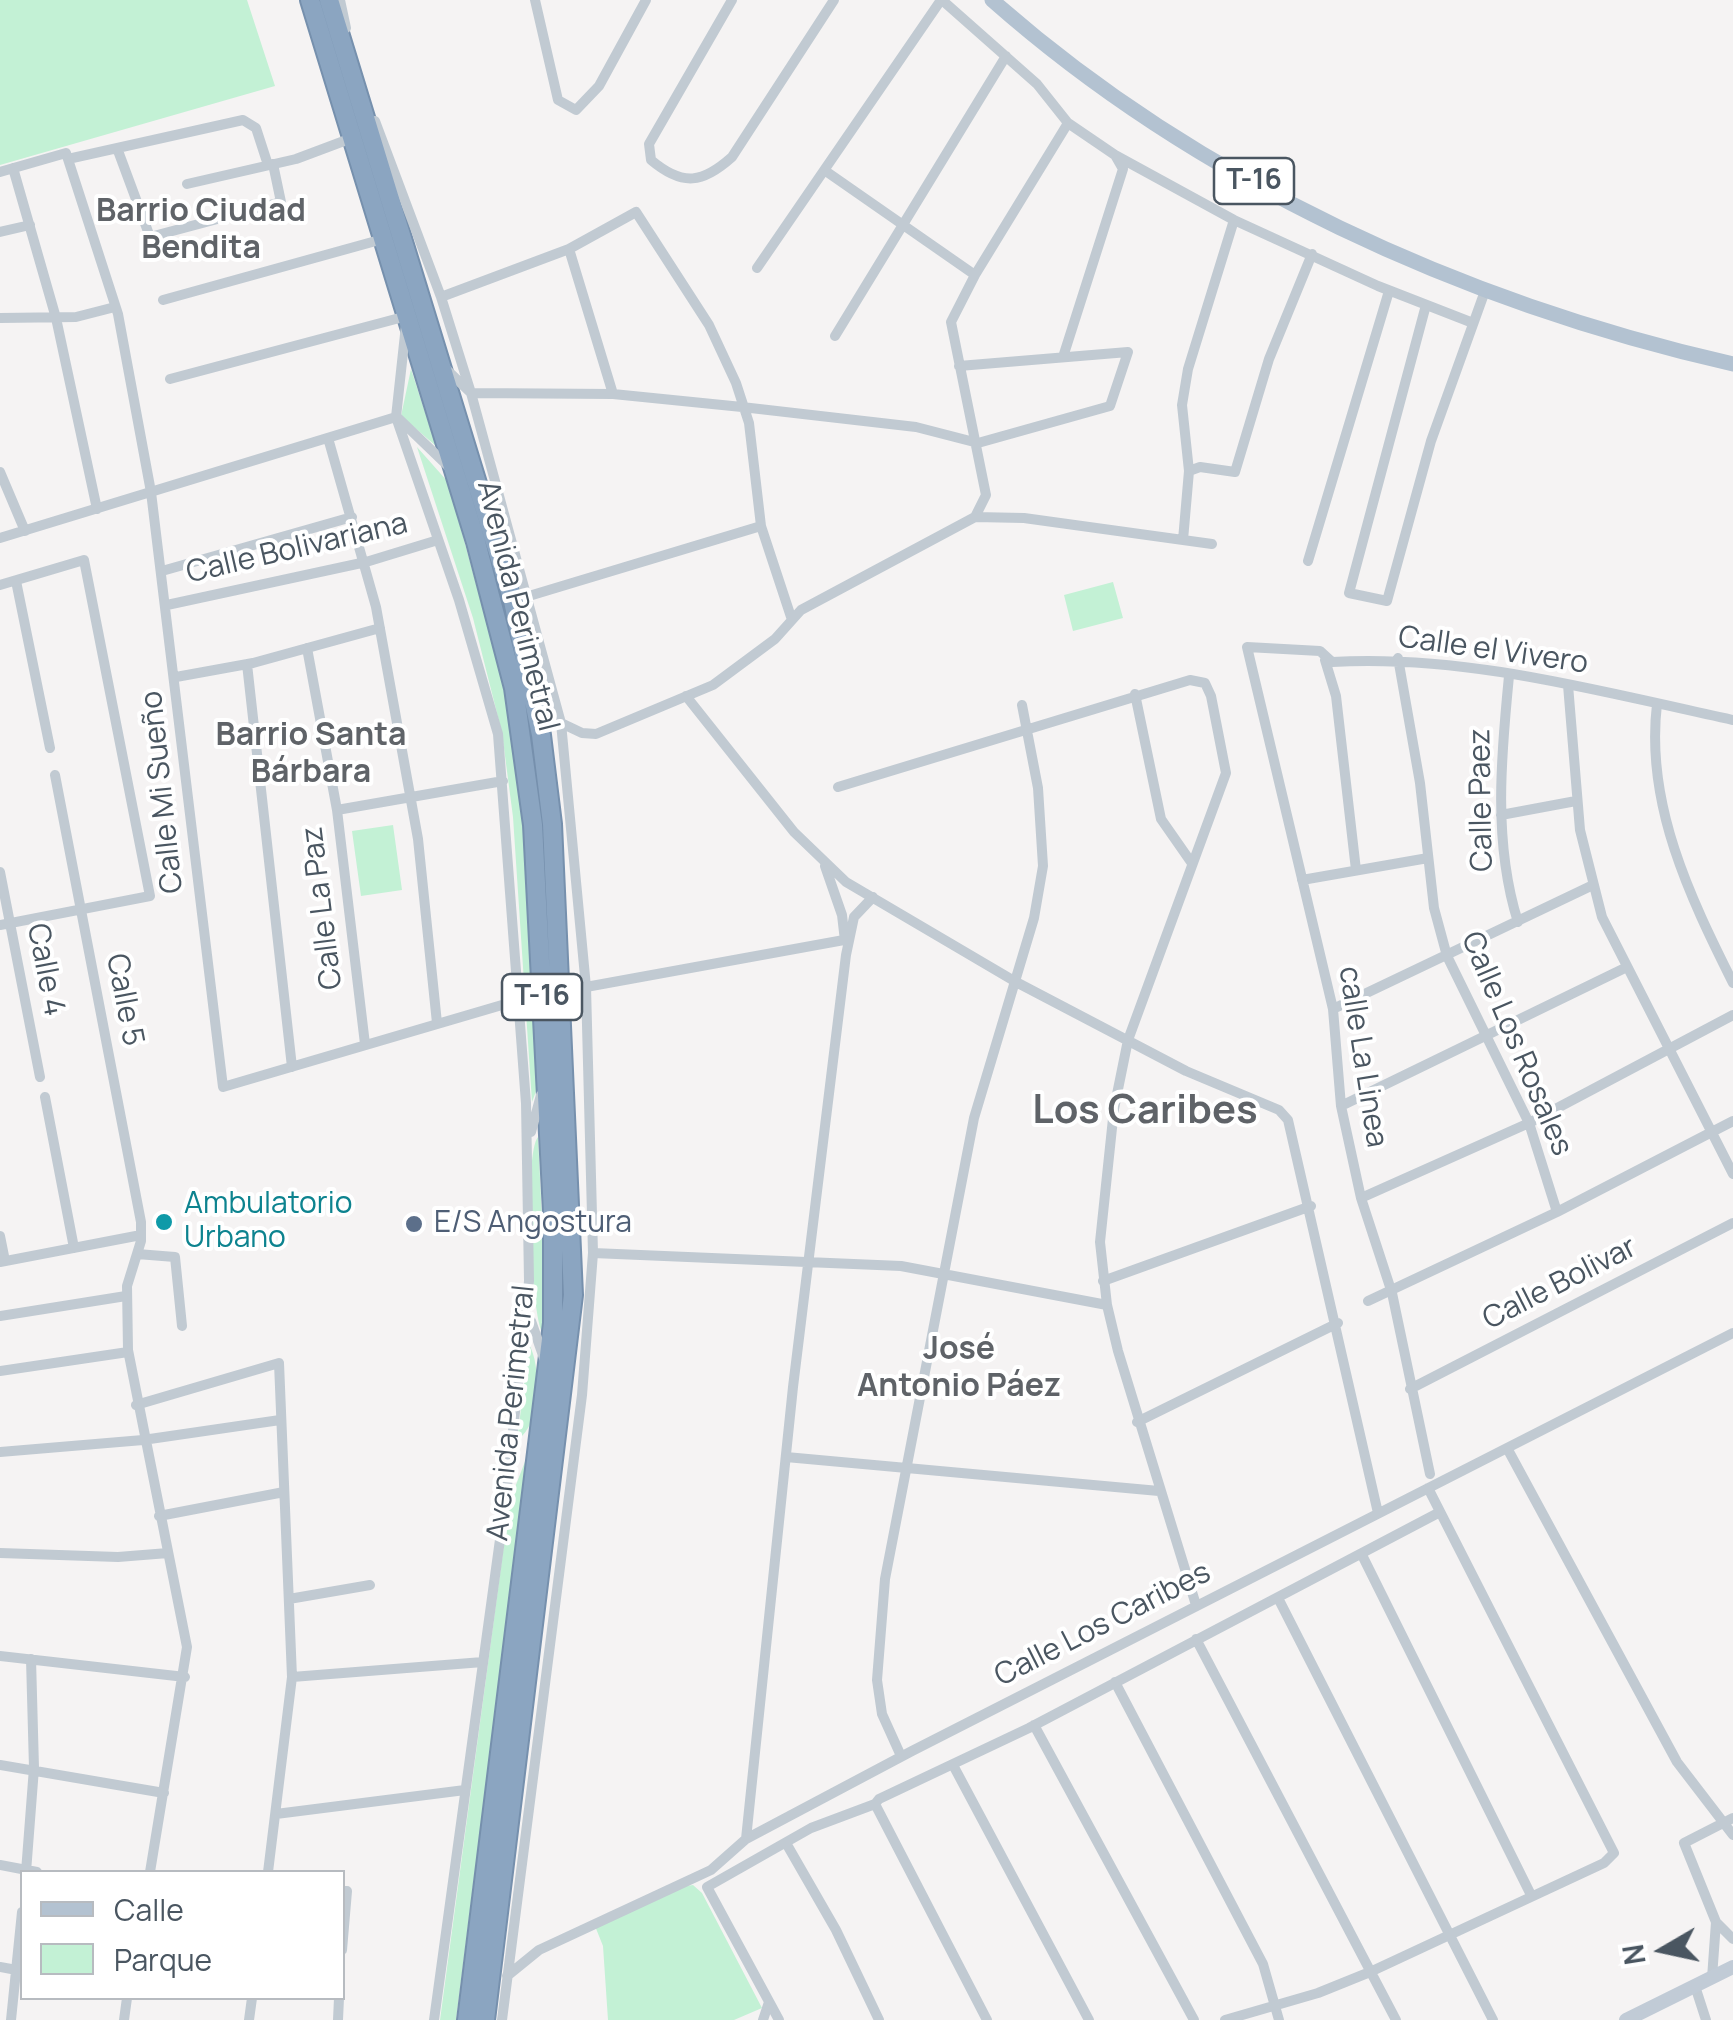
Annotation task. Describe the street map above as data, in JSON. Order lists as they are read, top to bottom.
{
  "streets": {
    "highway": ["T-16", "Avenida Perimetral"],
    "street": [
      "Calle Bolivariana",
      "Calle el Vivero",
      "Calle Mi Sueño",
      "Calle Paez",
      "Calle La Paz",
      "Calle 4",
      "Calle 5",
      "Calle Los Rosales",
      "calle La Linea",
      "Calle Bolivar",
      "Calle Los Caribes"
    ]
  },
  "crossings": [
    ["Calle Bolivariana", "Avenida Perimetral"],
    ["Calle Bolivariana", "Calle Mi Sueño"],
    ["Calle el Vivero", "Calle Paez"],
    ["Calle el Vivero", "Calle Los Rosales"],
    ["Calle el Vivero", "calle La Linea"],
    ["calle La Linea", "Calle Bolivar"]
  ],
  "districts": [
    "Barrio Ciudad Bendita",
    "Barrio Santa Bárbara",
    "Los Caribes",
    "José Antonio Páez"
  ],
  "places": ["Ambulatorio Urbano", "E/S Angostura"],
  "legend": ["Calle", "Parque"],
  "north": "left"
}
